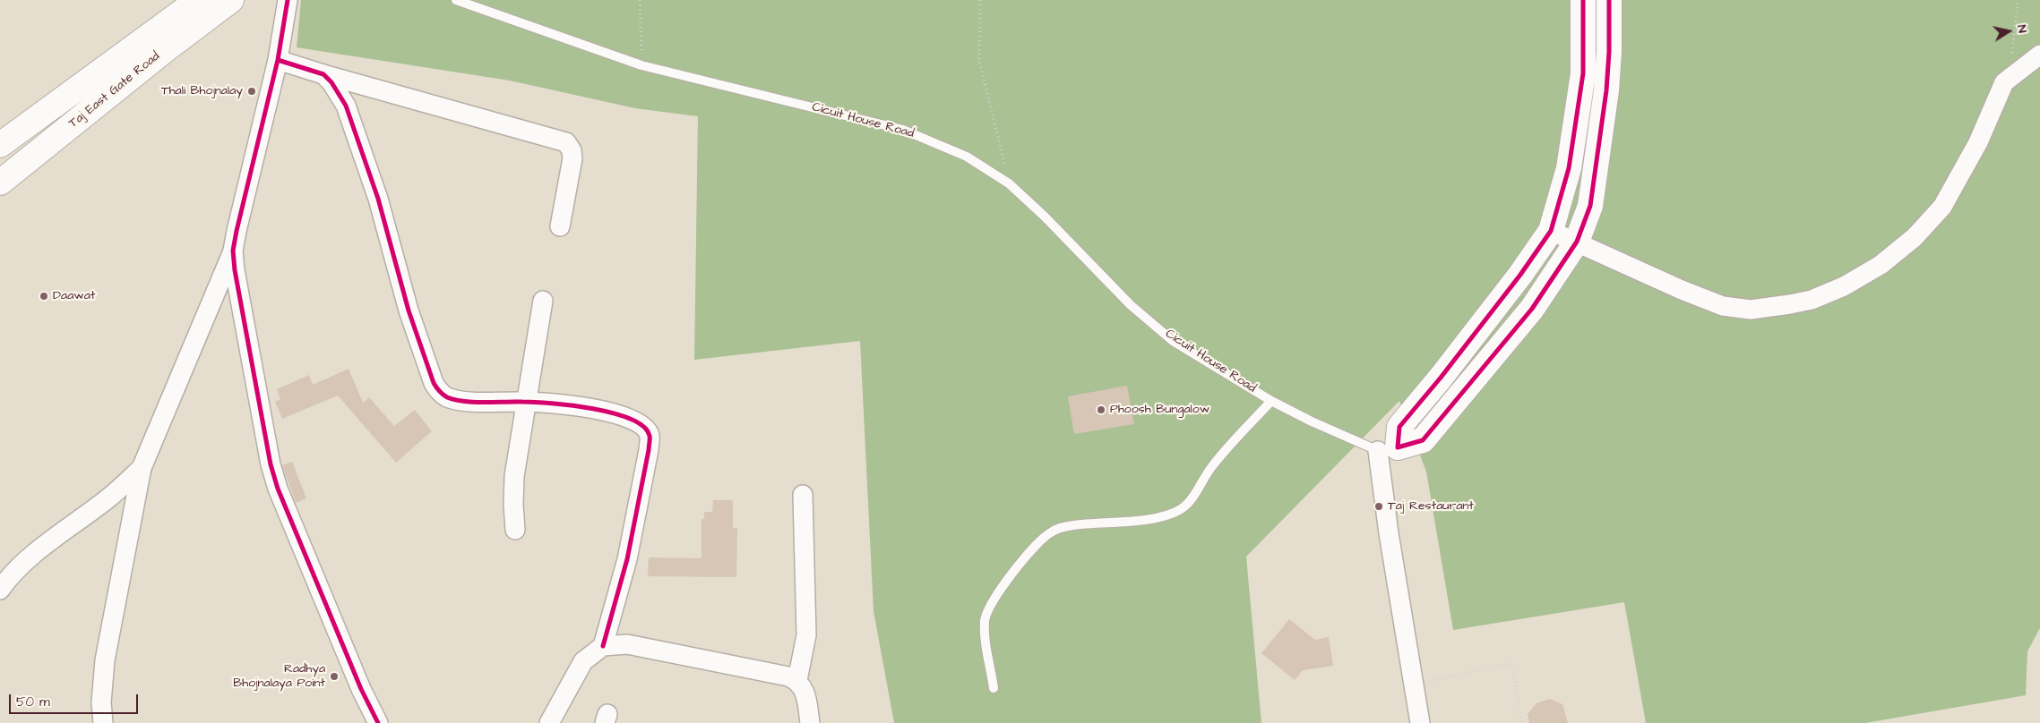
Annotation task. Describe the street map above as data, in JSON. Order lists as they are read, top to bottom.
{
  "streets": {
    "street": ["Taj East Gate Road"],
    "lane": ["Cicuit House Road"]
  },
  "places": [
    "Thali Bhojnalay",
    "Daawat",
    "Phoosh Bungalow",
    "Taj Restaurant",
    "Radhya Bhojnalaya Point"
  ],
  "scale_bar": "50 m",
  "north": "right"
}
